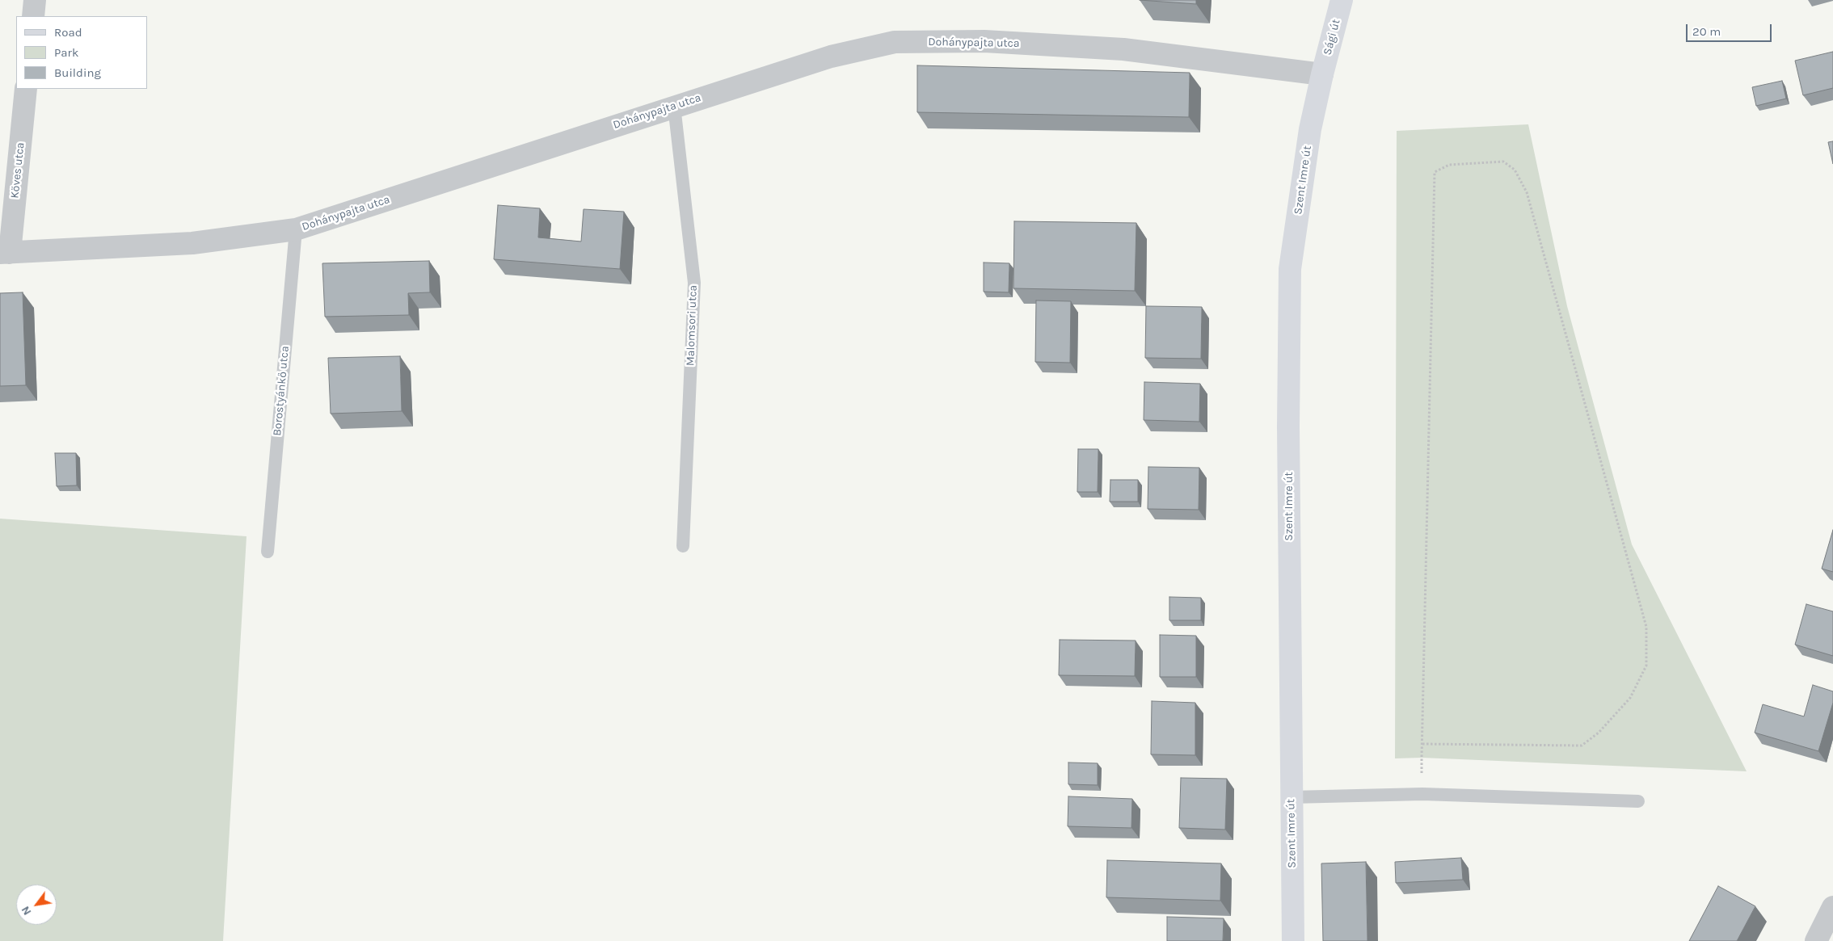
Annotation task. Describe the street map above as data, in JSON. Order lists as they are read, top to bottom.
{
  "streets": {
    "main road": ["Sági út", "Szent Imre út"],
    "street": ["Dohánypajta utca", "Köves utca"],
    "lane": ["Malomsori utca", "Borostyánkő utca"]
  },
  "crossings": [
    ["Sági út", "Dohánypajta utca"],
    ["Sági út", "Szent Imre út"],
    ["Dohánypajta utca", "Köves utca"],
    ["Dohánypajta utca", "Szent Imre út"],
    ["Dohánypajta utca", "Malomsori utca"],
    ["Dohánypajta utca", "Borostyánkő utca"]
  ],
  "legend": ["Road", "Park", "Building"],
  "scale_bar": "20 m",
  "north": "bottom left"
}
